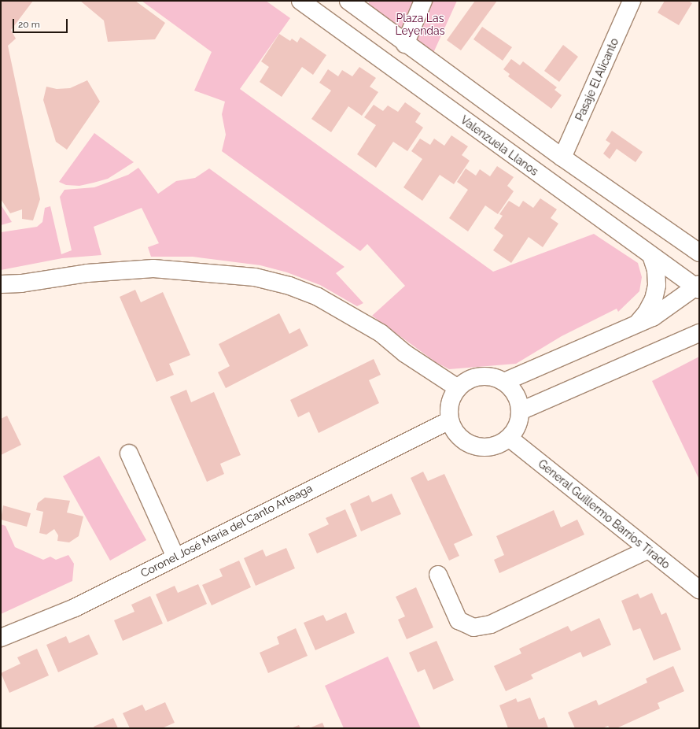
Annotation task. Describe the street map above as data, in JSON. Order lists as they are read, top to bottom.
{
  "streets": {
    "main road": [
      "Pasaje El Alicanto",
      "Valenzuela Llanos",
      "General Guillermo Barrios Tirado",
      "Coronel José María del Canto Arteaga"
    ]
  },
  "crossings": [
    ["General Guillermo Barrios Tirado", "Coronel José María del Canto Arteaga"]
  ],
  "parks": ["Plaza Las Leyendas"],
  "scale_bar": "20 m"
}
